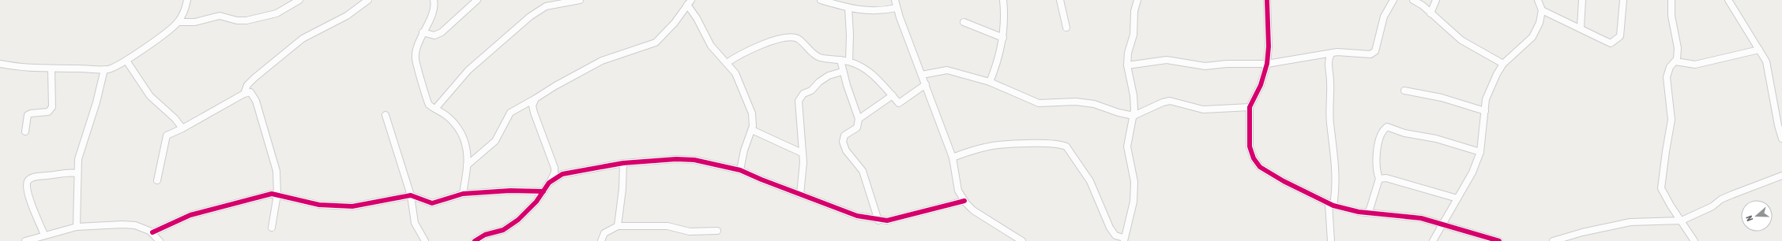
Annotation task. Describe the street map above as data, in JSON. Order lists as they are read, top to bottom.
{
  "north": "left"
}
